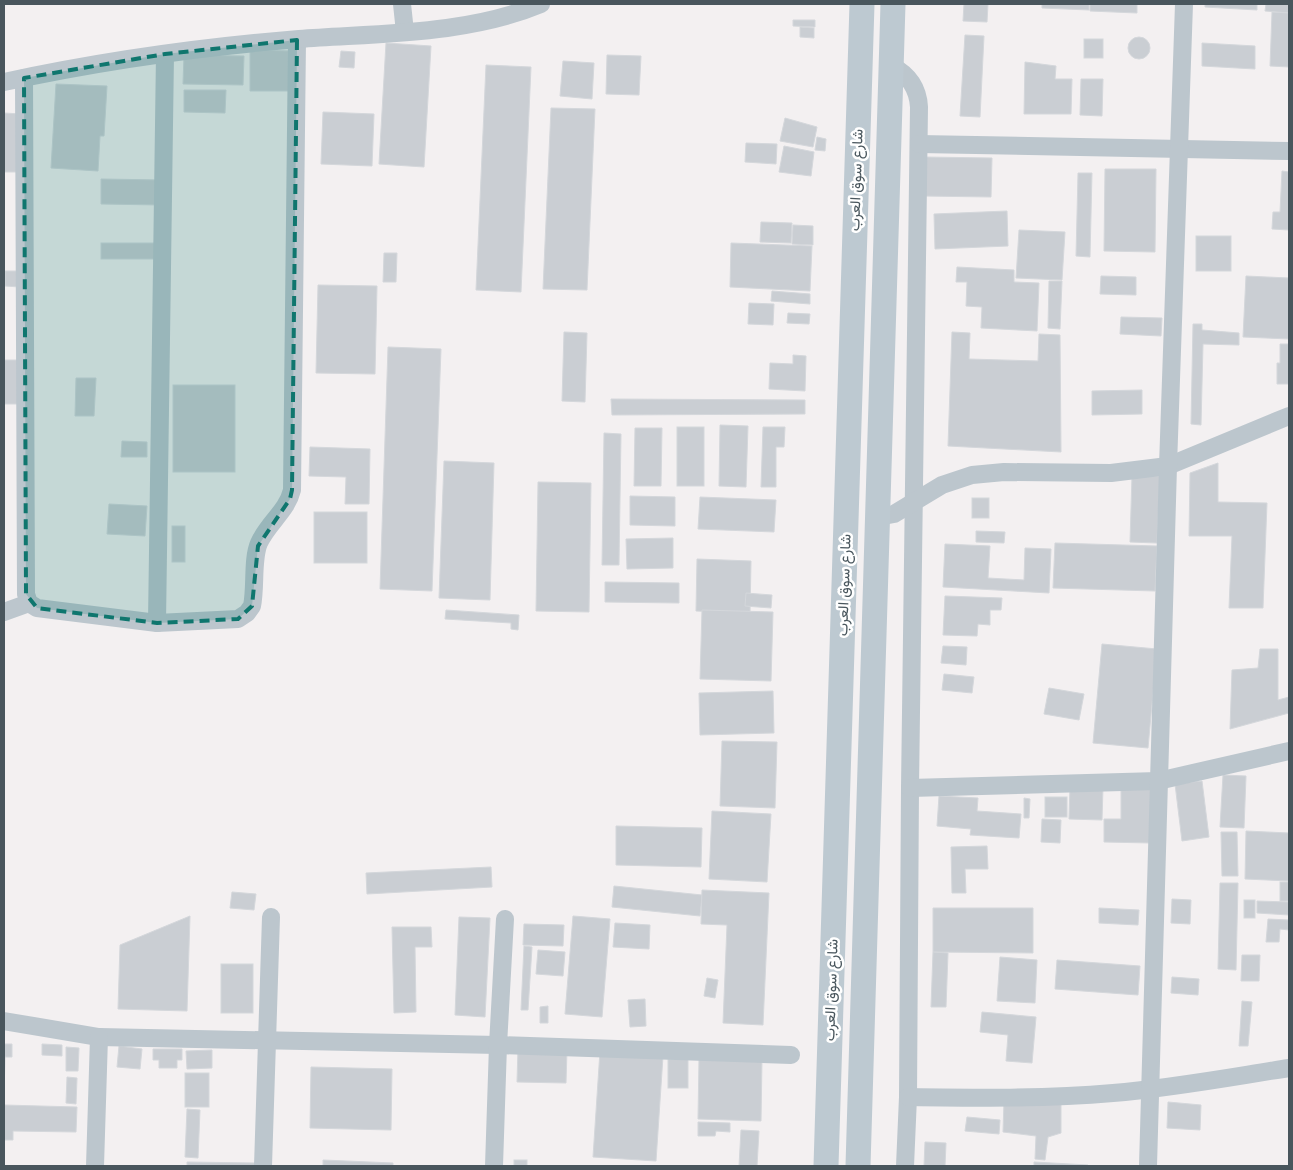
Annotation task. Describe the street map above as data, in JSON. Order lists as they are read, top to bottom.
{
  "streets": {
    "main road": ["شارع سوق العرب"]
  }
}
